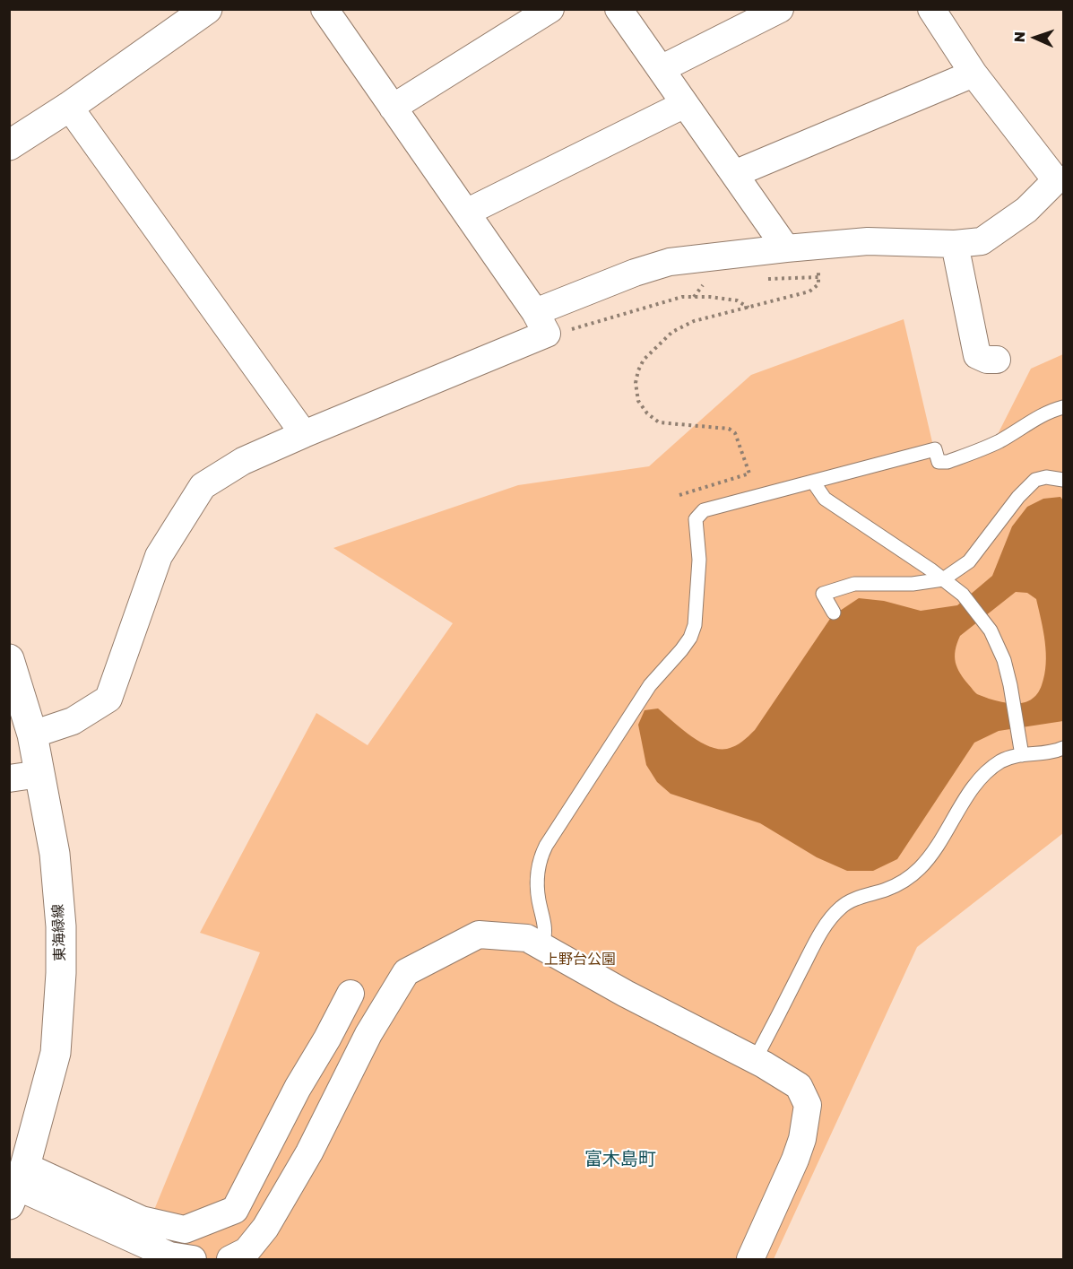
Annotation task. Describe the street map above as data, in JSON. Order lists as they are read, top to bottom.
{
  "streets": {
    "main road": ["東海緑線"]
  },
  "districts": ["富木島町"],
  "parks": ["上野台公園"],
  "north": "left"
}
